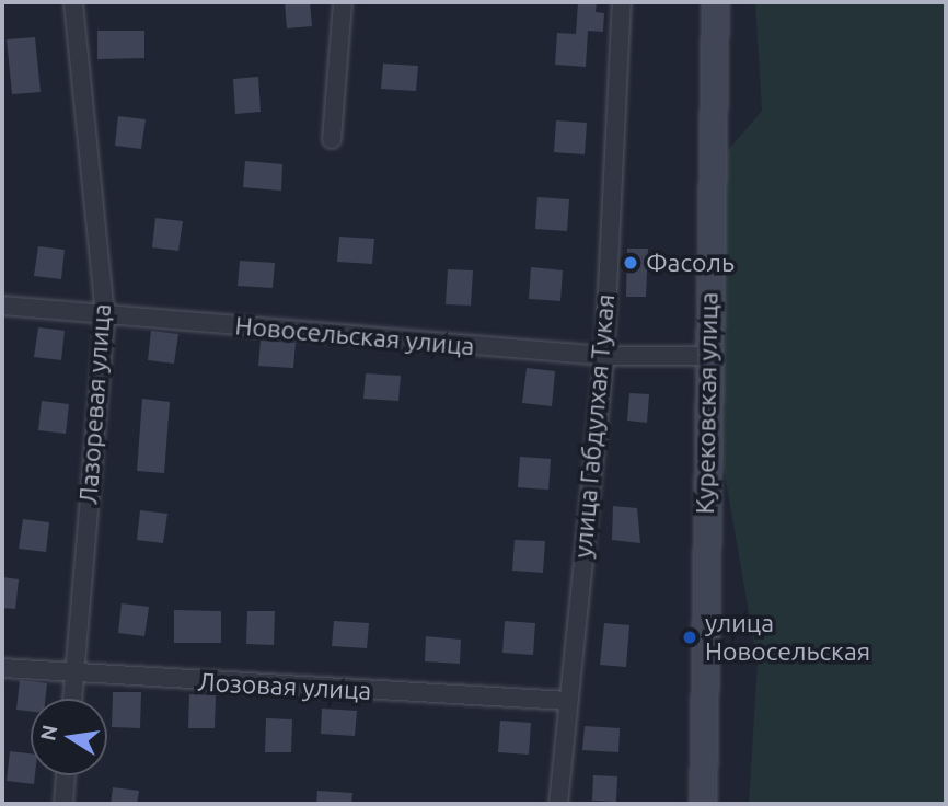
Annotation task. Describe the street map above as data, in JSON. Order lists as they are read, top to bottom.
{
  "streets": {
    "street": [
      "Новосельская улица",
      "Курековская улица",
      "Лазоревая улица",
      "улица Габдулхая Тукая",
      "Лозовая улица"
    ]
  },
  "crossings": [
    ["Новосельская улица", "Курековская улица"],
    ["Новосельская улица", "Лазоревая улица"],
    ["Новосельская улица", "улица Габдулхая Тукая"],
    ["Лазоревая улица", "Лозовая улица"],
    ["улица Габдулхая Тукая", "Лозовая улица"]
  ],
  "places": ["Фасоль", "улица Новосельская"],
  "north": "left"
}
